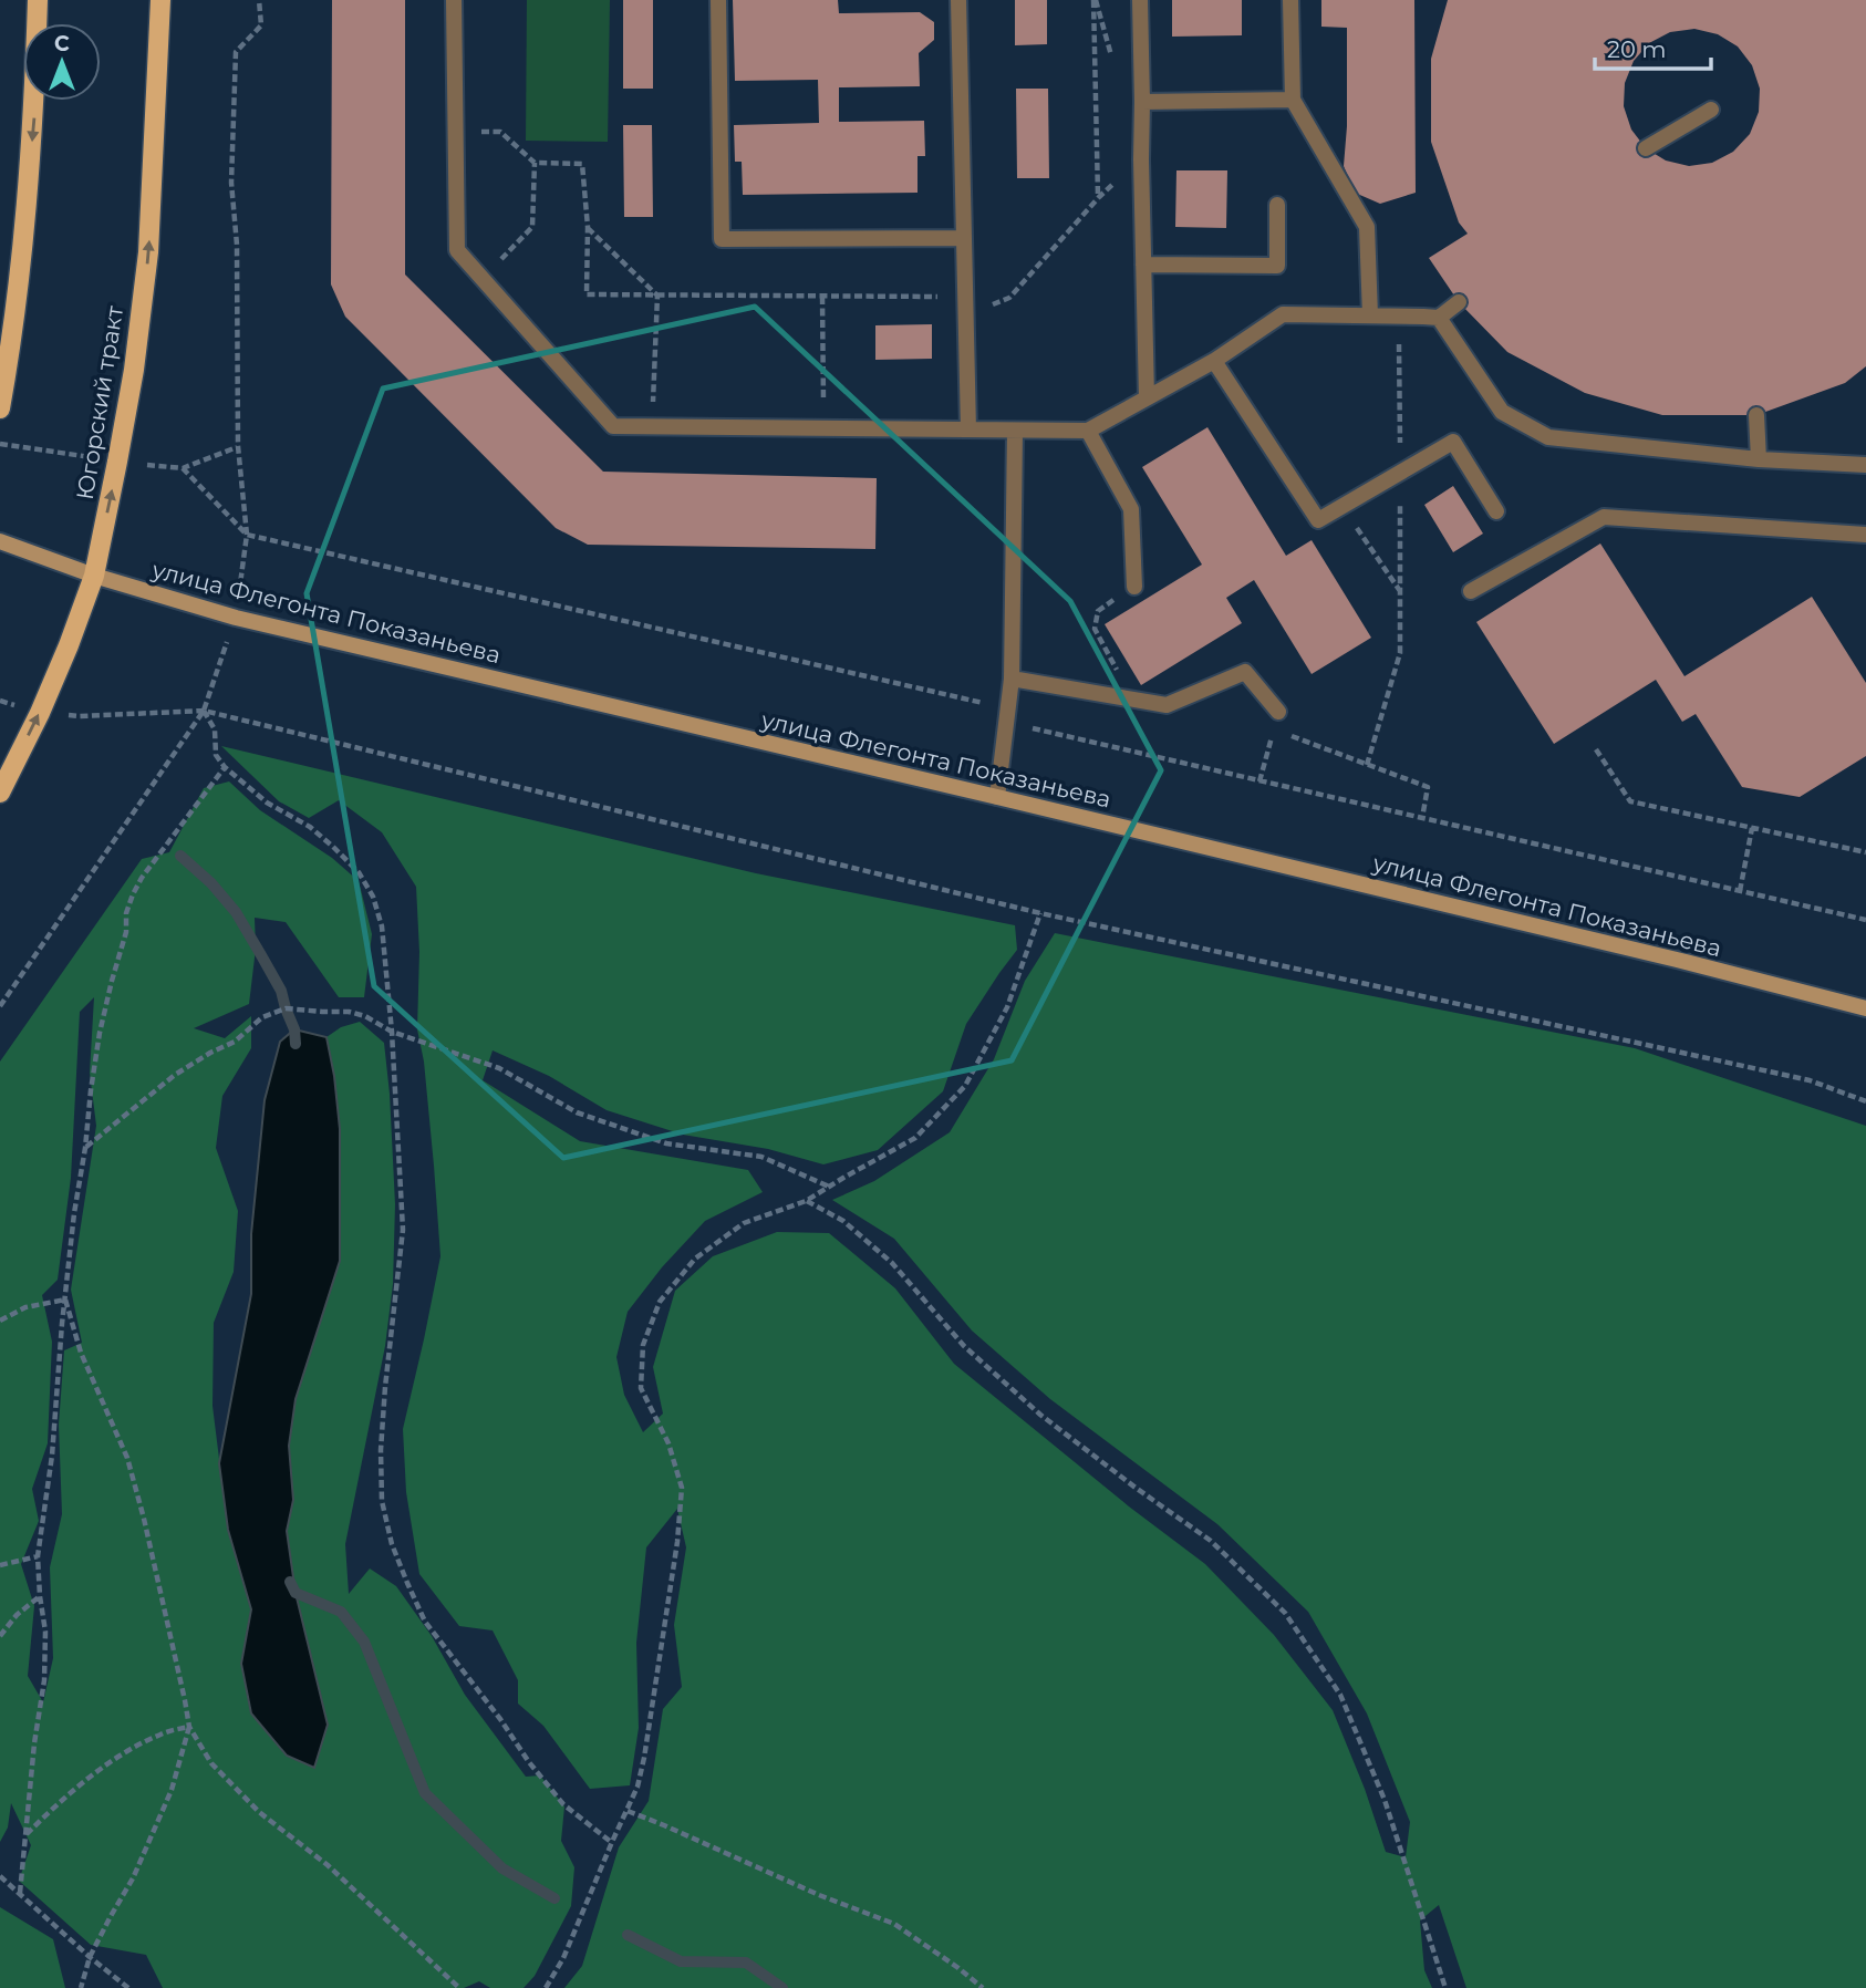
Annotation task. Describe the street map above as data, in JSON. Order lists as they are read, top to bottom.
{
  "streets": {
    "main road": ["Югорский тракт", "улица Флегонта Показаньева"]
  },
  "crossings": [
    ["Югорский тракт", "улица Флегонта Показаньева"]
  ],
  "scale_bar": "20 m",
  "north": "top"
}
